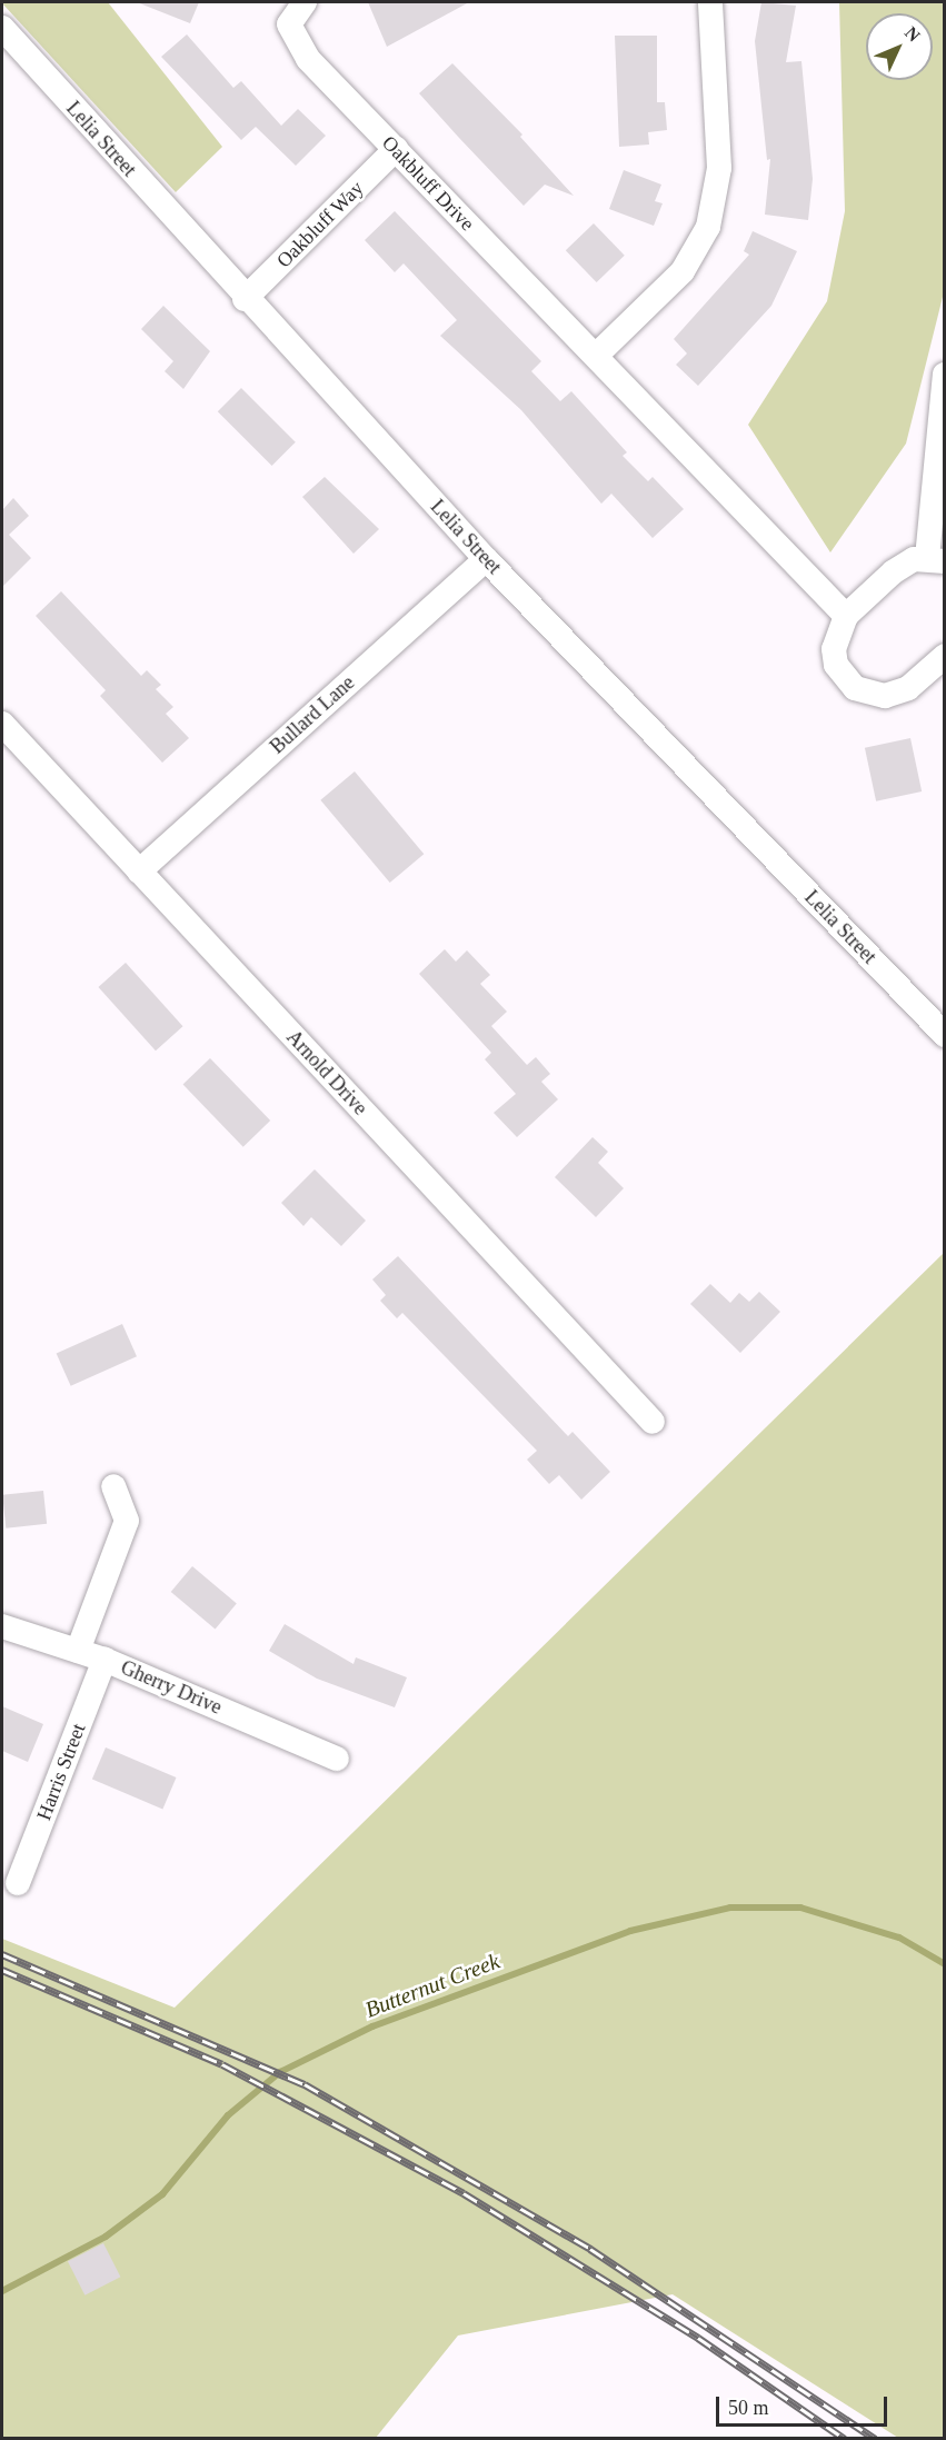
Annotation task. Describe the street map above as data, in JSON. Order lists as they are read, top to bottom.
{
  "streets": {
    "street": [
      "Lelia Street",
      "Oakbluff Drive",
      "Oakbluff Way",
      "Bullard Lane",
      "Arnold Drive",
      "Gherry Drive",
      "Harris Street"
    ]
  },
  "crossings": [
    ["Lelia Street", "Oakbluff Way"],
    ["Lelia Street", "Bullard Lane"],
    ["Oakbluff Drive", "Oakbluff Way"],
    ["Bullard Lane", "Arnold Drive"],
    ["Gherry Drive", "Harris Street"]
  ],
  "water": ["Butternut Creek"],
  "scale_bar": "50 m",
  "north": "top right"
}
